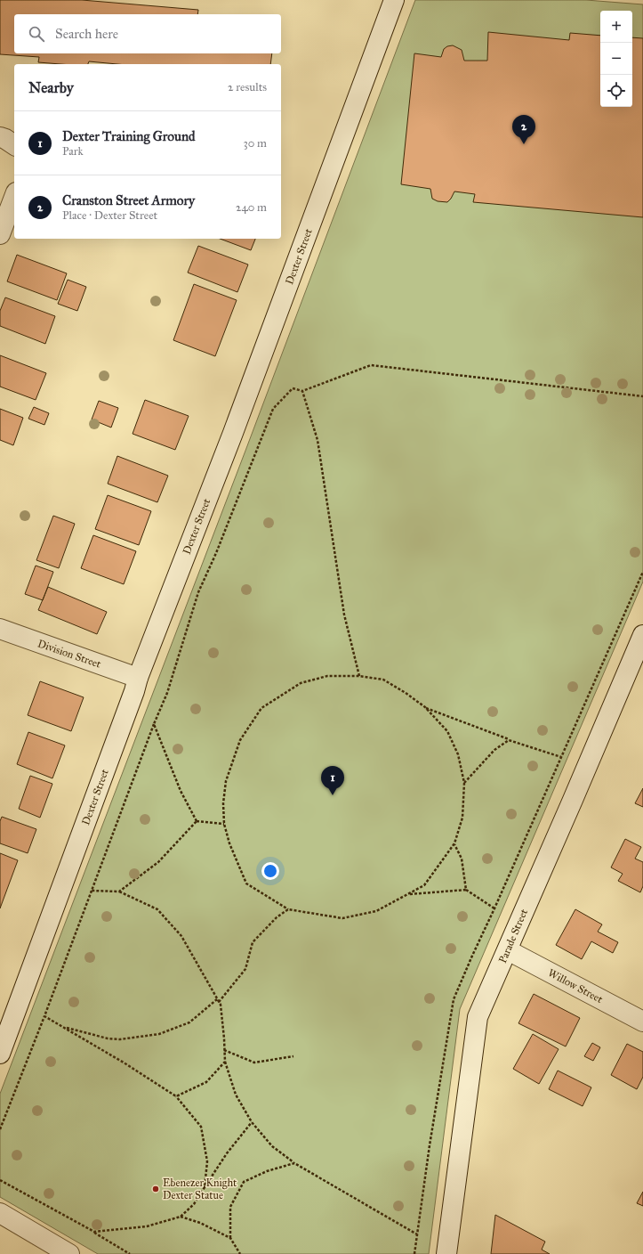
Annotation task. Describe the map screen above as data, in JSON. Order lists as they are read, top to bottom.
{
  "streets": {
    "street": [
      "Dexter Street",
      "Division Street",
      "Parade Street",
      "Willow Street"
    ]
  },
  "crossings": [
    ["Dexter Street", "Division Street"],
    ["Parade Street", "Willow Street"]
  ],
  "places": ["Ebenezer Knight Dexter Statue"],
  "page": {
    "map_buttons": ["+", "−"],
    "search": "Search here",
    "heading": ["Nearby", "2 results"],
    "list": [
      {
        "mark": "1",
        "name": "Dexter Training Ground",
        "note": "Park",
        "value": "30 m"
      },
      {
        "mark": "2",
        "name": "Cranston Street Armory",
        "note": "Place · Dexter Street",
        "value": "240 m"
      }
    ],
    "pins": ["2", "1"]
  }
}
